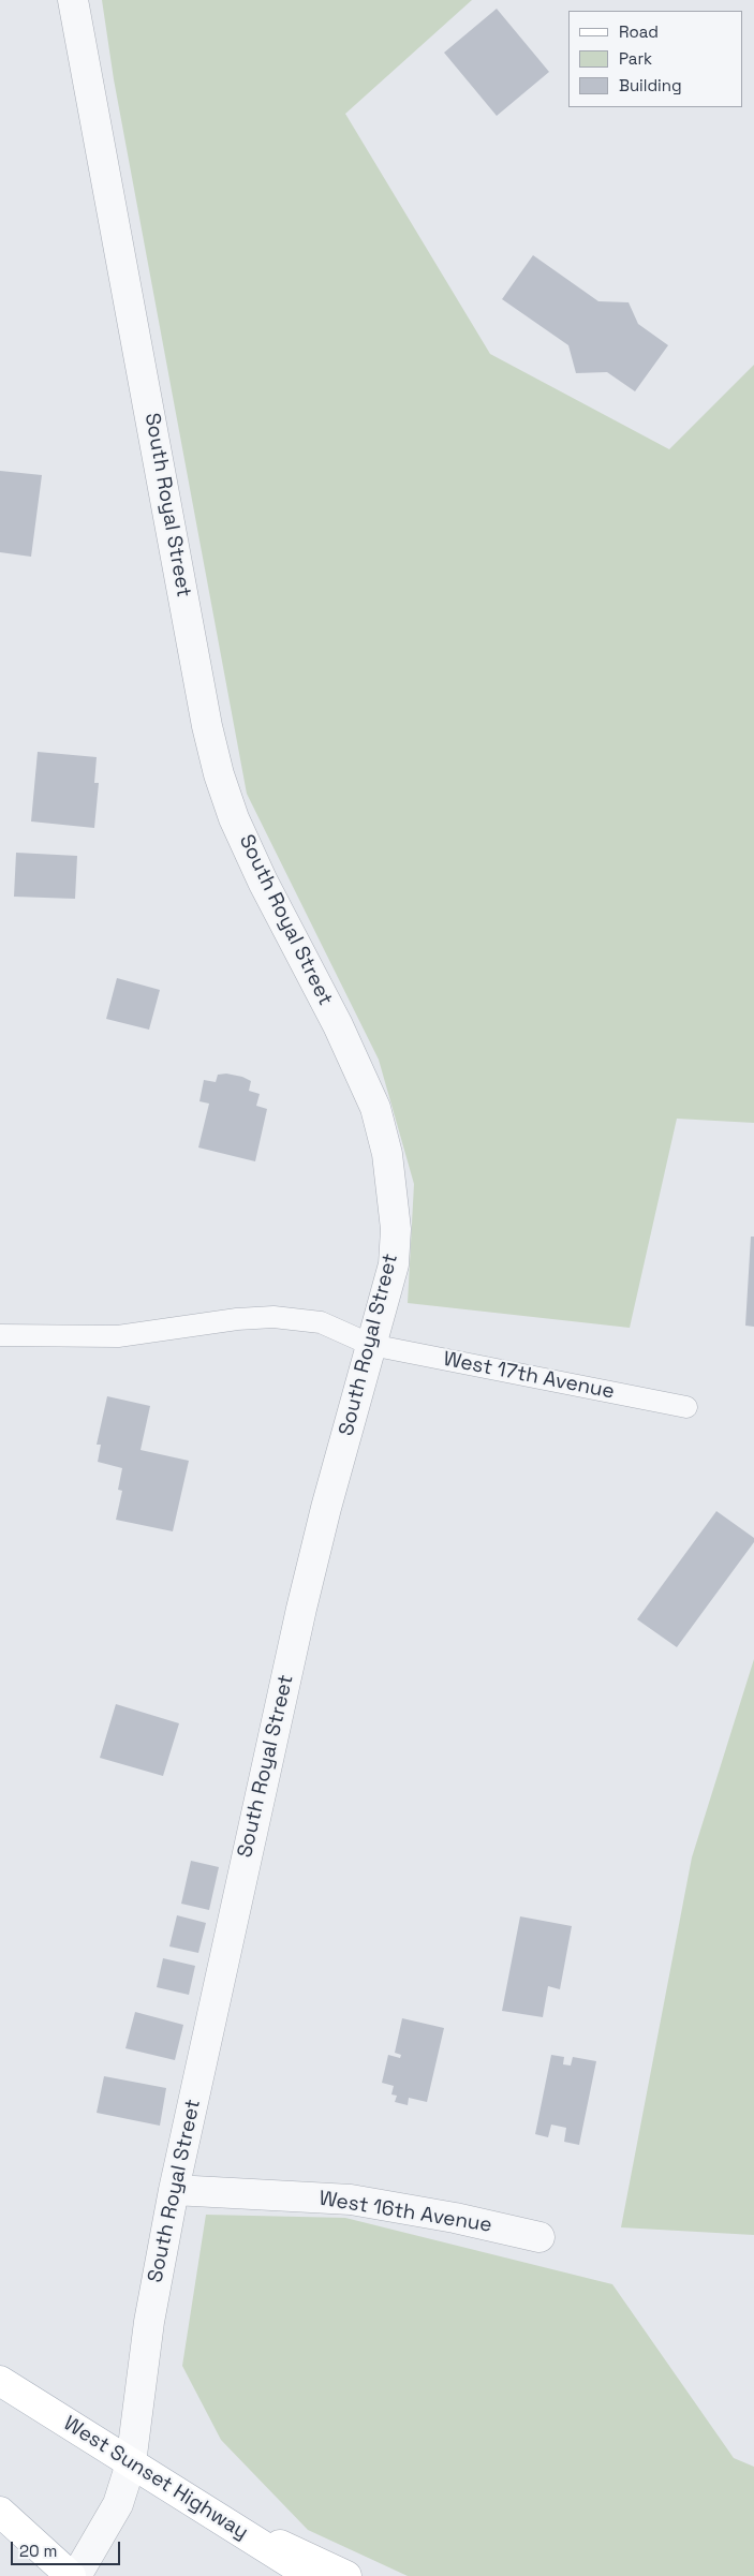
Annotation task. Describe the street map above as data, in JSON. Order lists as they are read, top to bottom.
{
  "streets": {
    "main road": ["West Sunset Highway"],
    "street": ["South Royal Street", "West 16th Avenue"],
    "lane": ["West 17th Avenue"]
  },
  "crossings": [
    ["South Royal Street", "West 17th Avenue"],
    ["South Royal Street", "West 16th Avenue"],
    ["South Royal Street", "West Sunset Highway"]
  ],
  "legend": ["Road", "Park", "Building"],
  "scale_bar": "20 m"
}
